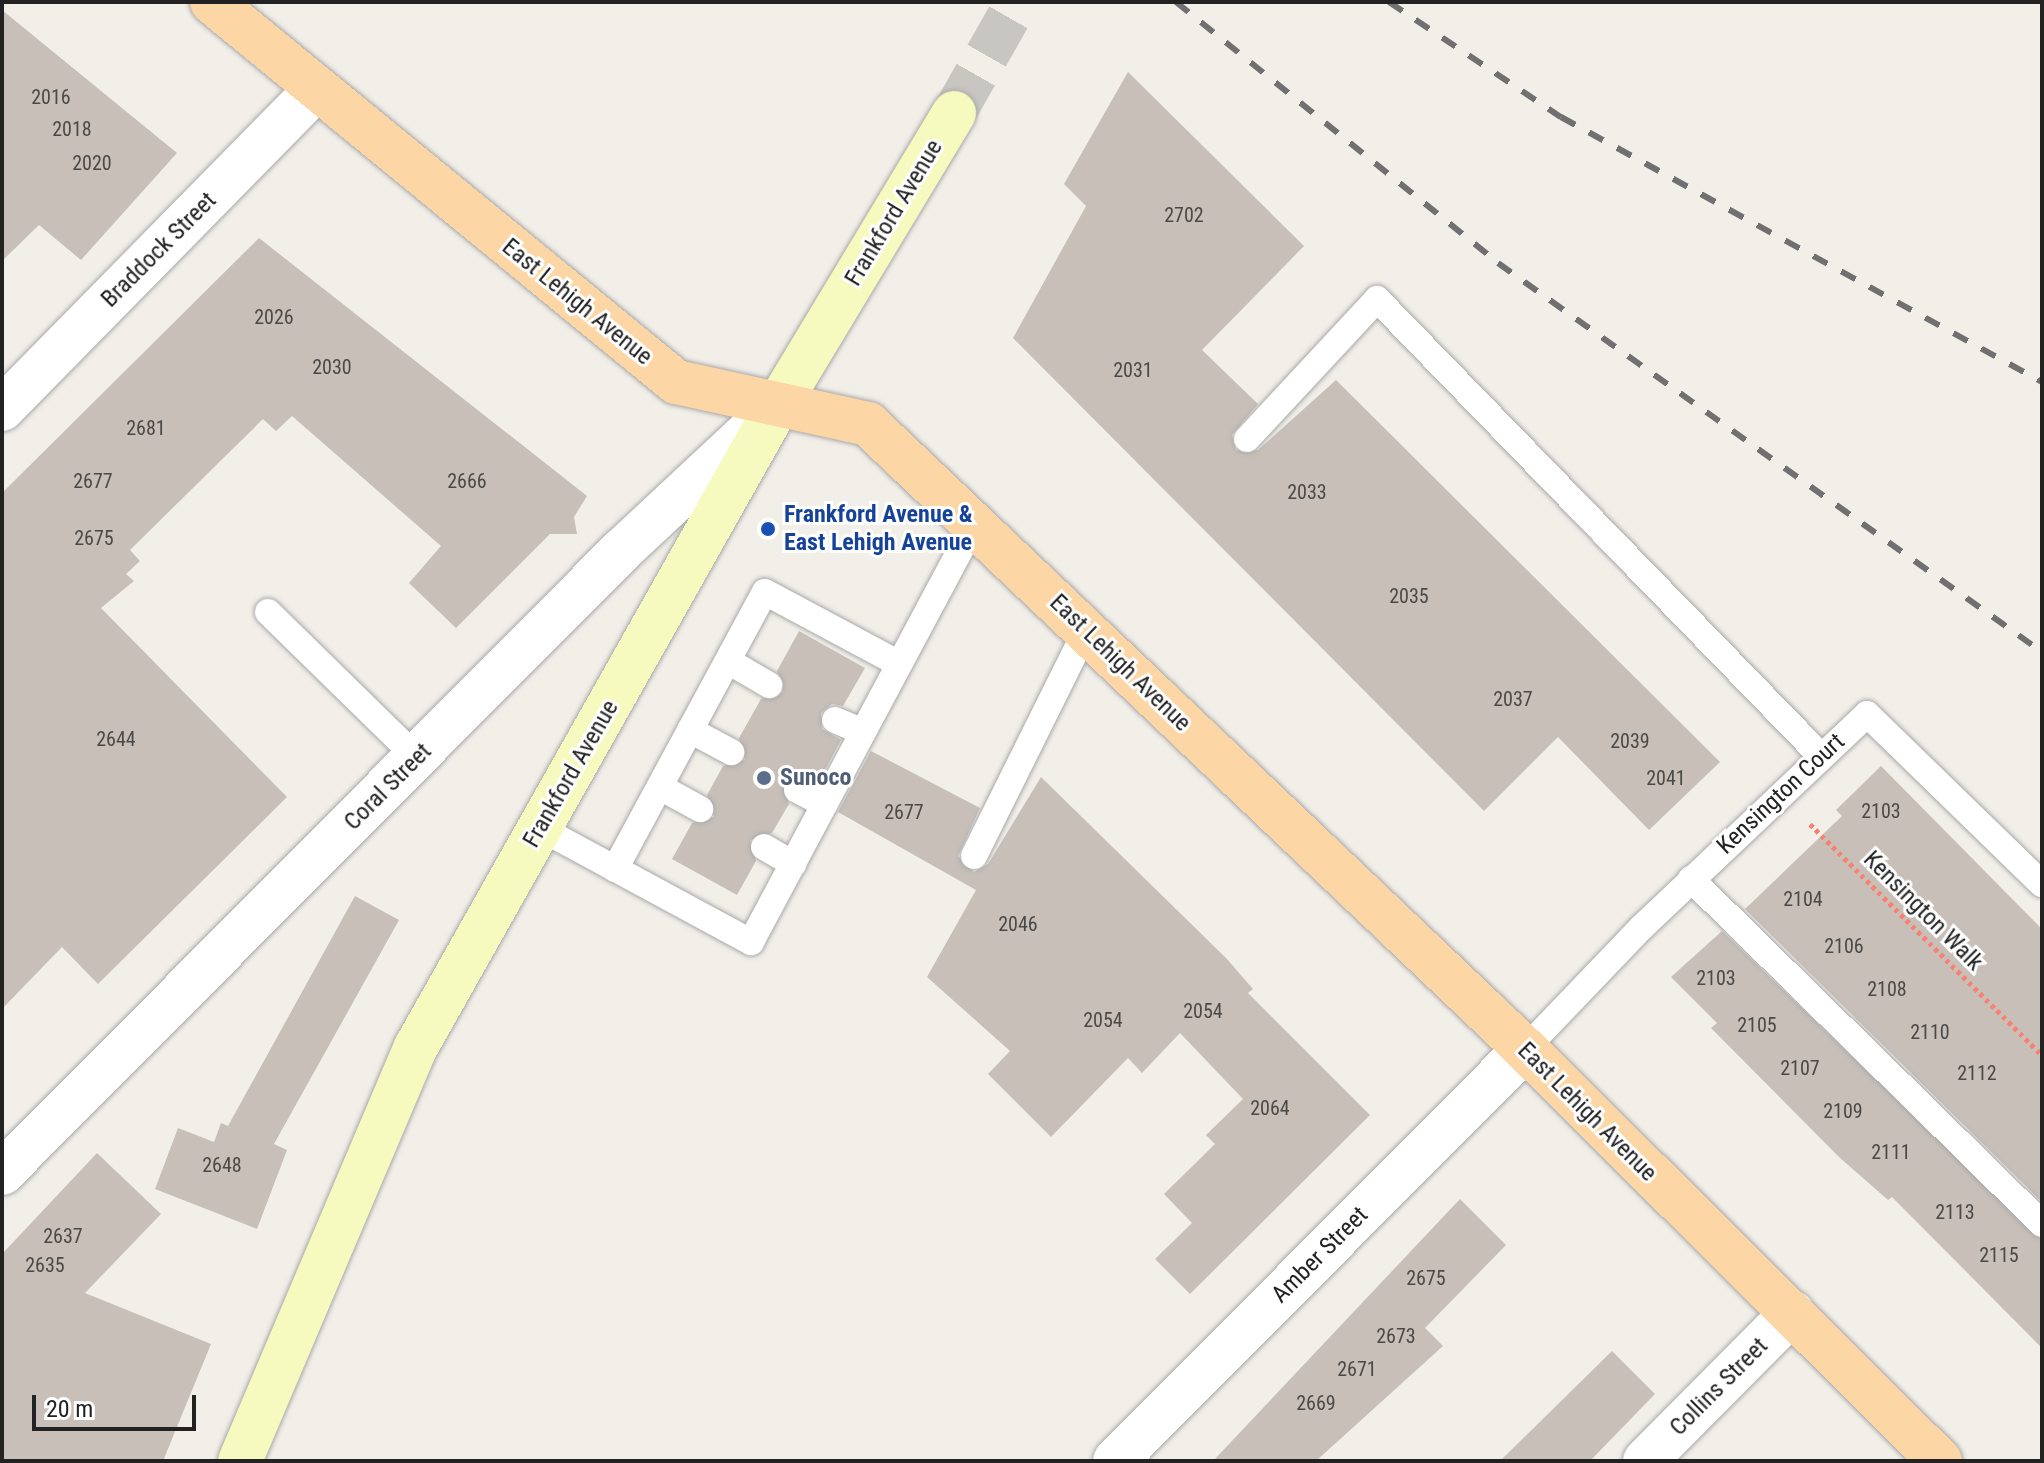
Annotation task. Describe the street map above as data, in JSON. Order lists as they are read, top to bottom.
{
  "streets": {
    "main road": ["Frankford Avenue", "East Lehigh Avenue"],
    "street": [
      "Braddock Street",
      "Coral Street",
      "Amber Street",
      "Collins Street"
    ],
    "lane": ["Kensington Court"],
    "path": ["Kensington Walk"]
  },
  "crossings": [
    ["Frankford Avenue", "East Lehigh Avenue"],
    ["Frankford Avenue", "Coral Street"],
    ["Braddock Street", "East Lehigh Avenue"],
    ["East Lehigh Avenue", "Coral Street"],
    ["East Lehigh Avenue", "Kensington Court"],
    ["East Lehigh Avenue", "Amber Street"],
    ["East Lehigh Avenue", "Collins Street"],
    ["Kensington Court", "Kensington Walk"],
    ["Kensington Court", "Amber Street"]
  ],
  "places": ["Frankford Avenue & East Lehigh Avenue", "Sunoco"],
  "house_numbers": [
    "2016",
    "2018",
    "2020",
    "2702",
    "2026",
    "2030",
    "2031",
    "2681",
    "2677",
    "2666",
    "2033",
    "2675",
    "2035",
    "2037",
    "2644",
    "2039",
    "2041",
    "2103",
    "2677",
    "2104",
    "2046",
    "2106",
    "2103",
    "2108",
    "2054",
    "2054",
    "2105",
    "2110",
    "2107",
    "2112",
    "2064",
    "2109",
    "2111",
    "2648",
    "2113",
    "2637",
    "2115",
    "2635",
    "2675",
    "2673",
    "2671",
    "2669"
  ],
  "scale_bar": "20 m"
}
